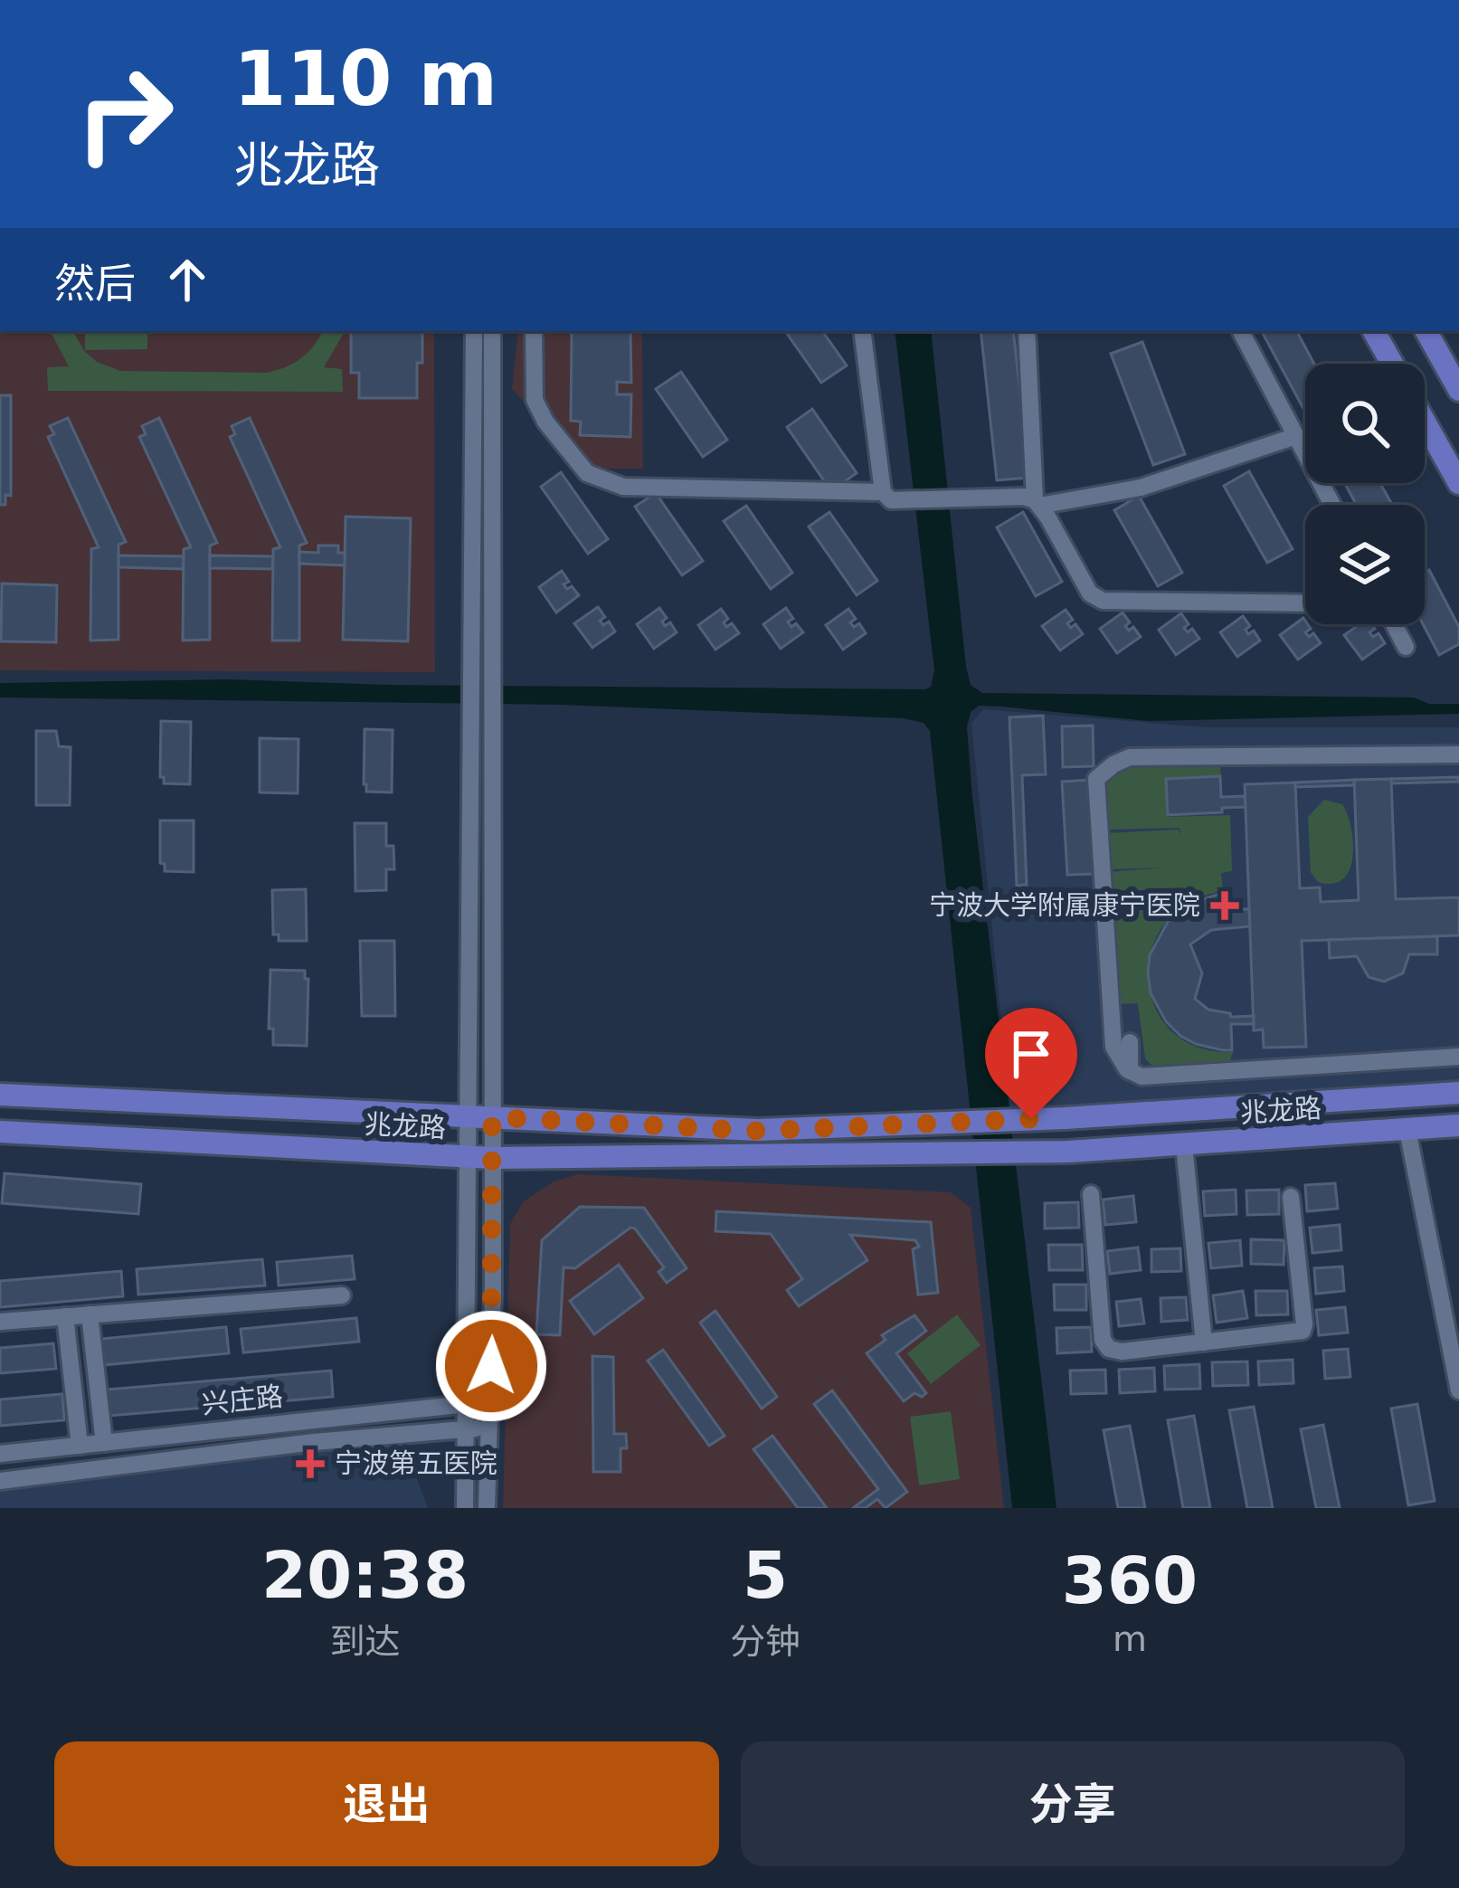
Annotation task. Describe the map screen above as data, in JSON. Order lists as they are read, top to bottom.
{
  "streets": {
    "main road": ["兆龙路"],
    "street": ["兴庄路"]
  },
  "places": {
    "health": ["宁波大学附属康宁医院", "宁波第五医院"]
  },
  "page": {
    "turn": ["110 m", "兆龙路"],
    "then": "然后",
    "eta": [
      "20:38",
      "到达",
      "5",
      "分钟",
      "360",
      "m"
    ],
    "buttons": ["退出", "分享"]
  }
}
